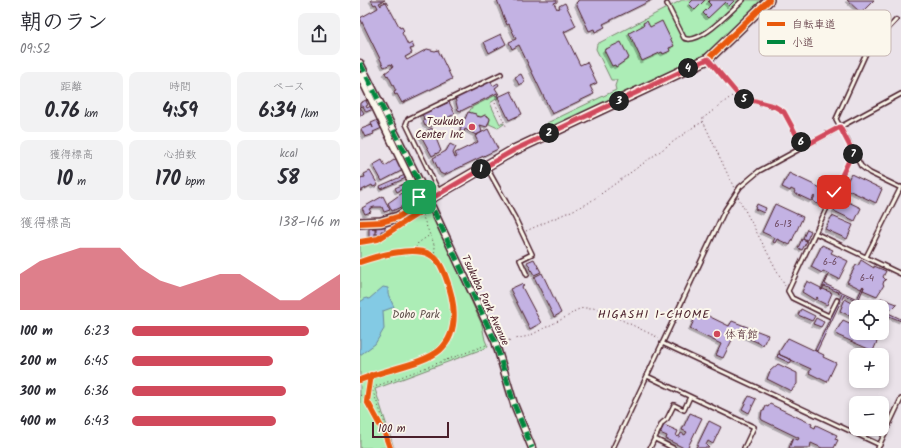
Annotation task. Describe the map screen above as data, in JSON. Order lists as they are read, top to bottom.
{
  "streets": {
    "street": ["Tsukuba Park Avenue"]
  },
  "districts": ["HIGASHI 1-CHOME"],
  "parks": ["Doho Park"],
  "places": ["Tsukuba Center Inc", "体育館"],
  "house_numbers": ["6-13", "6-6", "6-4"],
  "legend": ["自転車道", "小道"],
  "scale_bar": "100 m",
  "page": {
    "heading": ["朝のラン", "09:52"],
    "pins": [
      "4",
      "5",
      "3",
      "2",
      "6",
      "7",
      "1"
    ],
    "stats": [
      ["距離", "0.76 km"],
      ["時間", "4:59"],
      ["ペース", "6:34 /km"],
      ["獲得標高", "10 m"],
      ["心拍数", "170 bpm"],
      ["kcal", "58"]
    ],
    "chart": ["獲得標高", "138–146 m"],
    "map_buttons": ["+", "−"],
    "list": [
      {
        "name": "100 m",
        "note": "6:23"
      },
      {
        "name": "200 m",
        "note": "6:45"
      },
      {
        "name": "300 m",
        "note": "6:36"
      },
      {
        "name": "400 m",
        "note": "6:43"
      }
    ],
    "scale": "100 m"
  }
}
